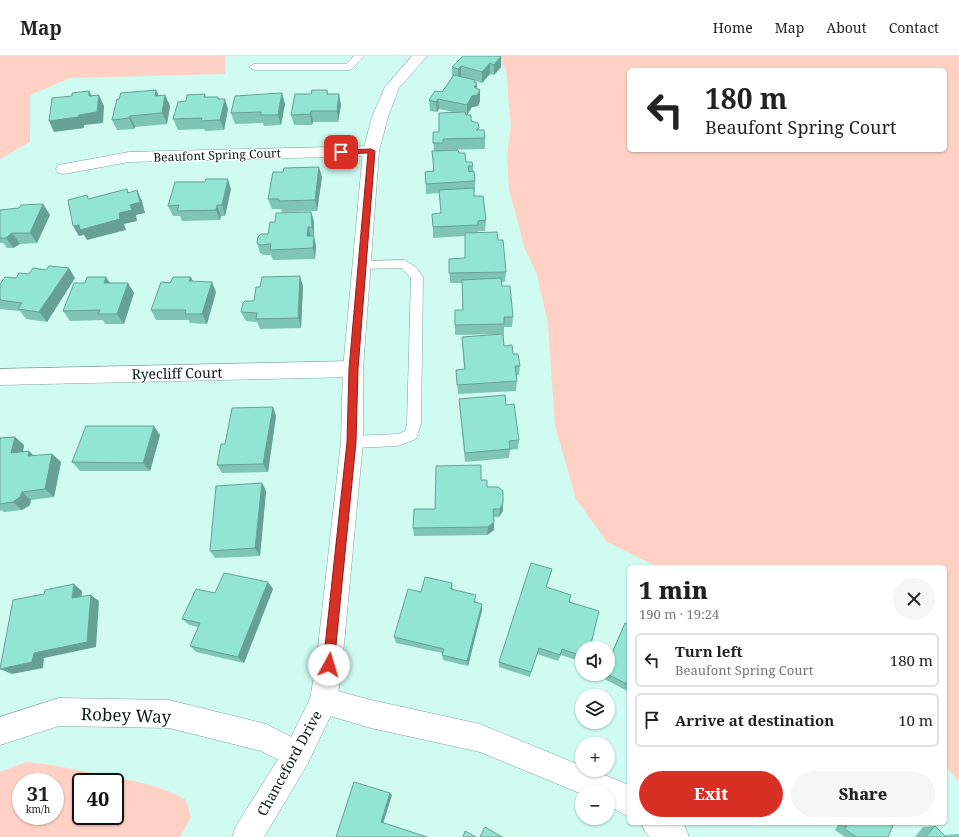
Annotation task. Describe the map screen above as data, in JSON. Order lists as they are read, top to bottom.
{
  "streets": {
    "street": [
      "Beaufont Spring Court",
      "Ryecliff Court",
      "Robey Way",
      "Chanceford Drive"
    ]
  },
  "crossings": [
    ["Beaufont Spring Court", "Chanceford Drive"],
    ["Ryecliff Court", "Chanceford Drive"],
    ["Robey Way", "Chanceford Drive"]
  ],
  "page": {
    "header": "Map",
    "nav": [
      "Home",
      "Map",
      "About",
      "Contact"
    ],
    "turn": ["180 m", "Beaufont Spring Court"],
    "heading": ["1 min", "190 m · 19:24"],
    "list": [
      {
        "name": "Turn left",
        "note": "Beaufont Spring Court",
        "value": "180 m"
      },
      {
        "name": "Arrive at destination",
        "value": "10 m"
      }
    ],
    "map_buttons": ["+", "−"],
    "buttons": ["Exit", "Share"],
    "speed": "31 km/h",
    "limit": "40"
  }
}
